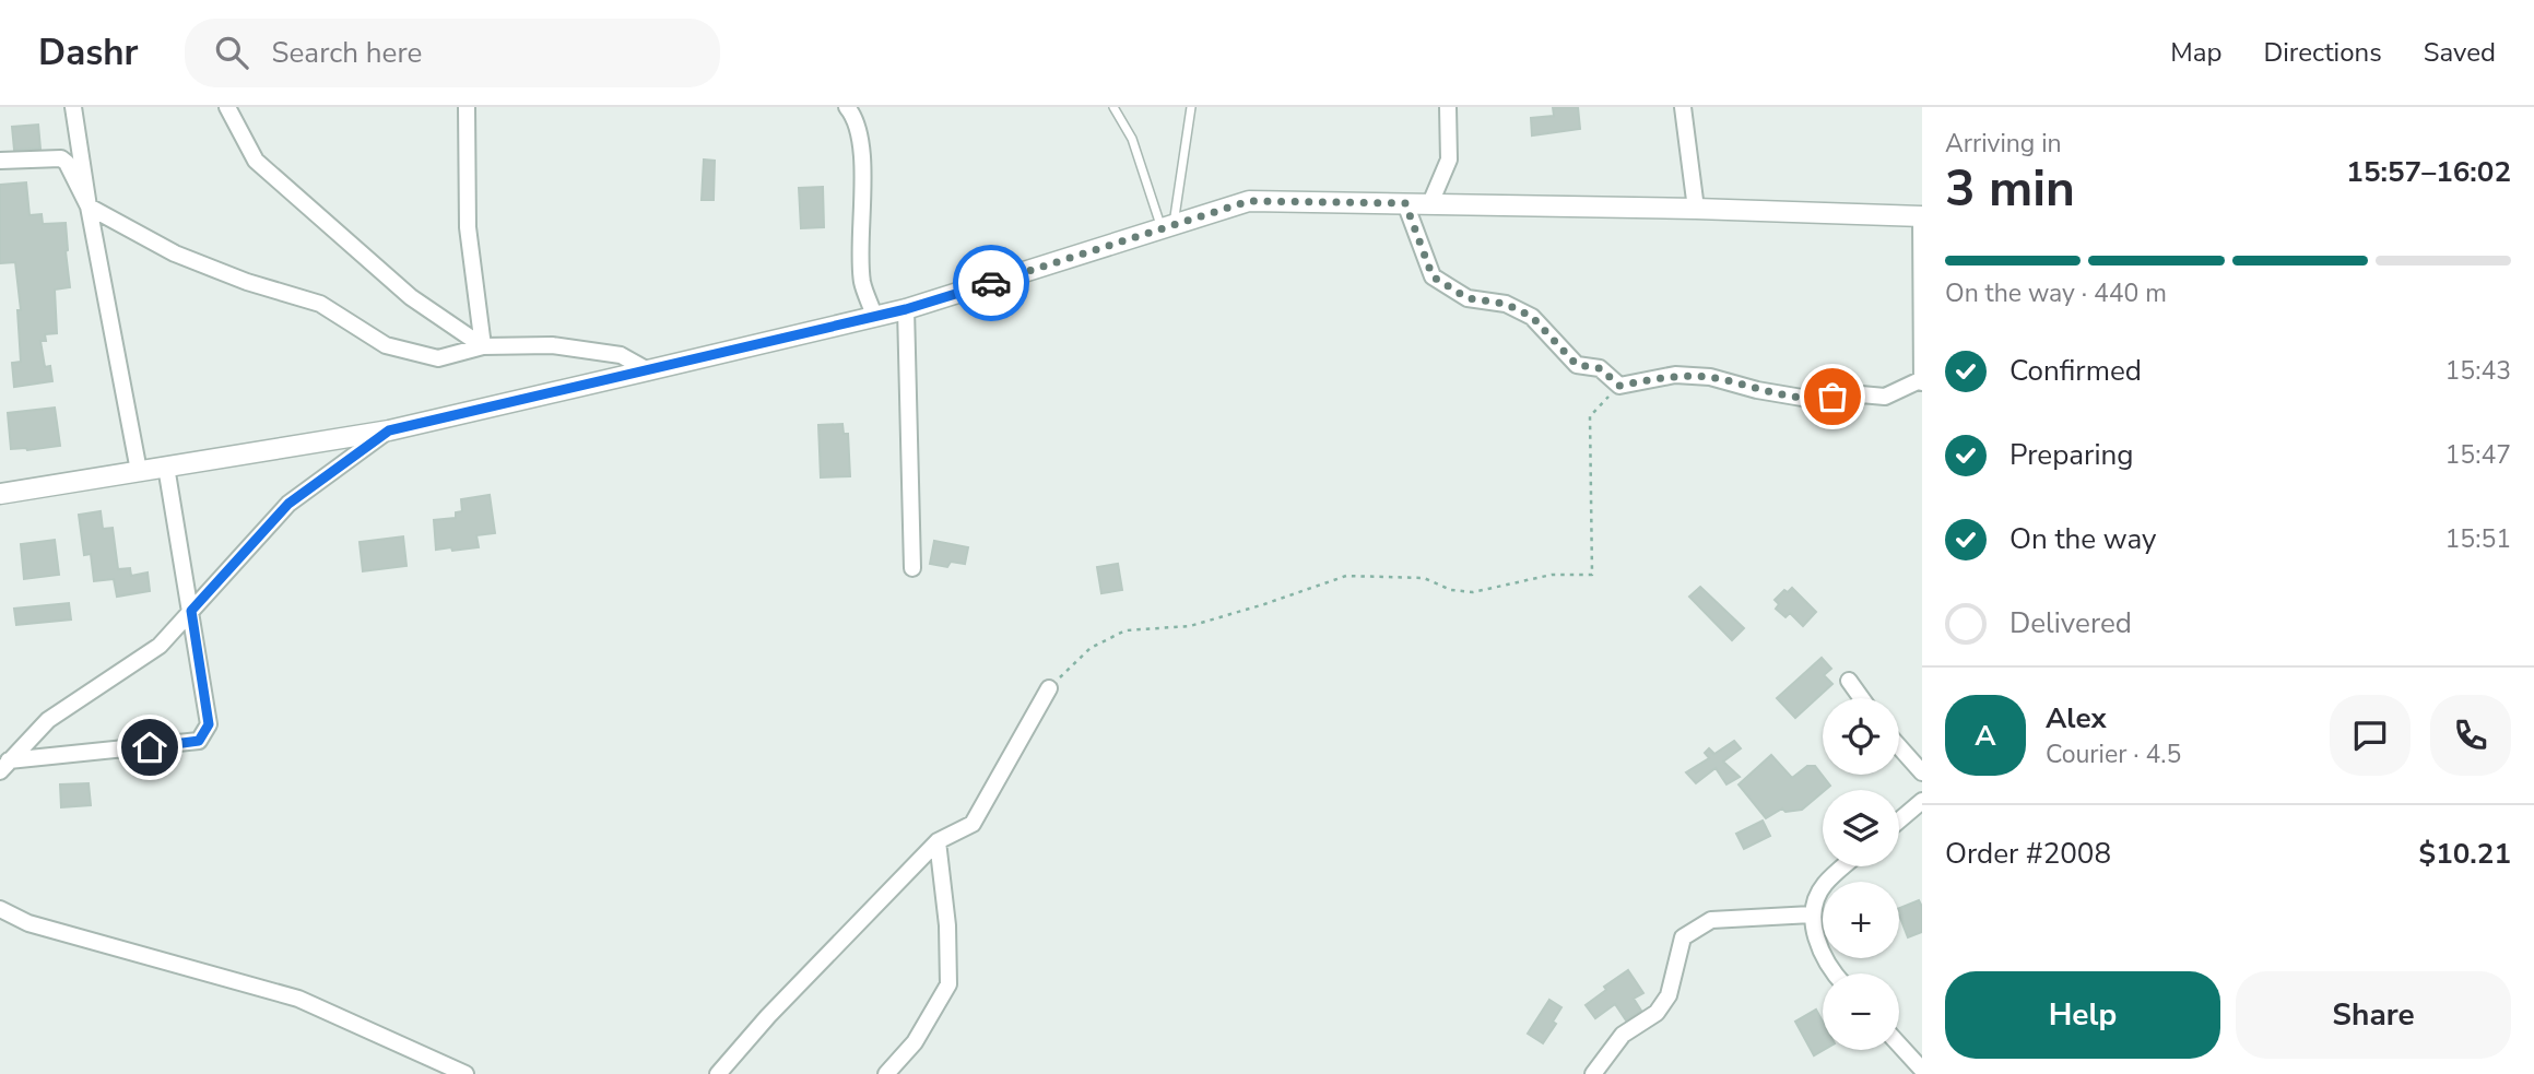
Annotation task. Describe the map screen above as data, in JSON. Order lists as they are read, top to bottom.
{
  "page": {
    "header": "Dashr",
    "search": "Search here",
    "nav": ["Map", "Directions", "Saved"],
    "heading": ["3 min", "Arriving in", "15:57–16:02"],
    "panel": [
      "Alex",
      "Courier · 4.5",
      "Order #2008",
      "$10.21"
    ],
    "bar": "On the way · 440 m",
    "list": [
      ["Confirmed", "15:43"],
      ["Preparing", "15:47"],
      ["On the way", "15:51"],
      "Delivered"
    ],
    "round": "A",
    "map_buttons": ["+", "−"],
    "buttons": ["Help", "Share"]
  }
}
